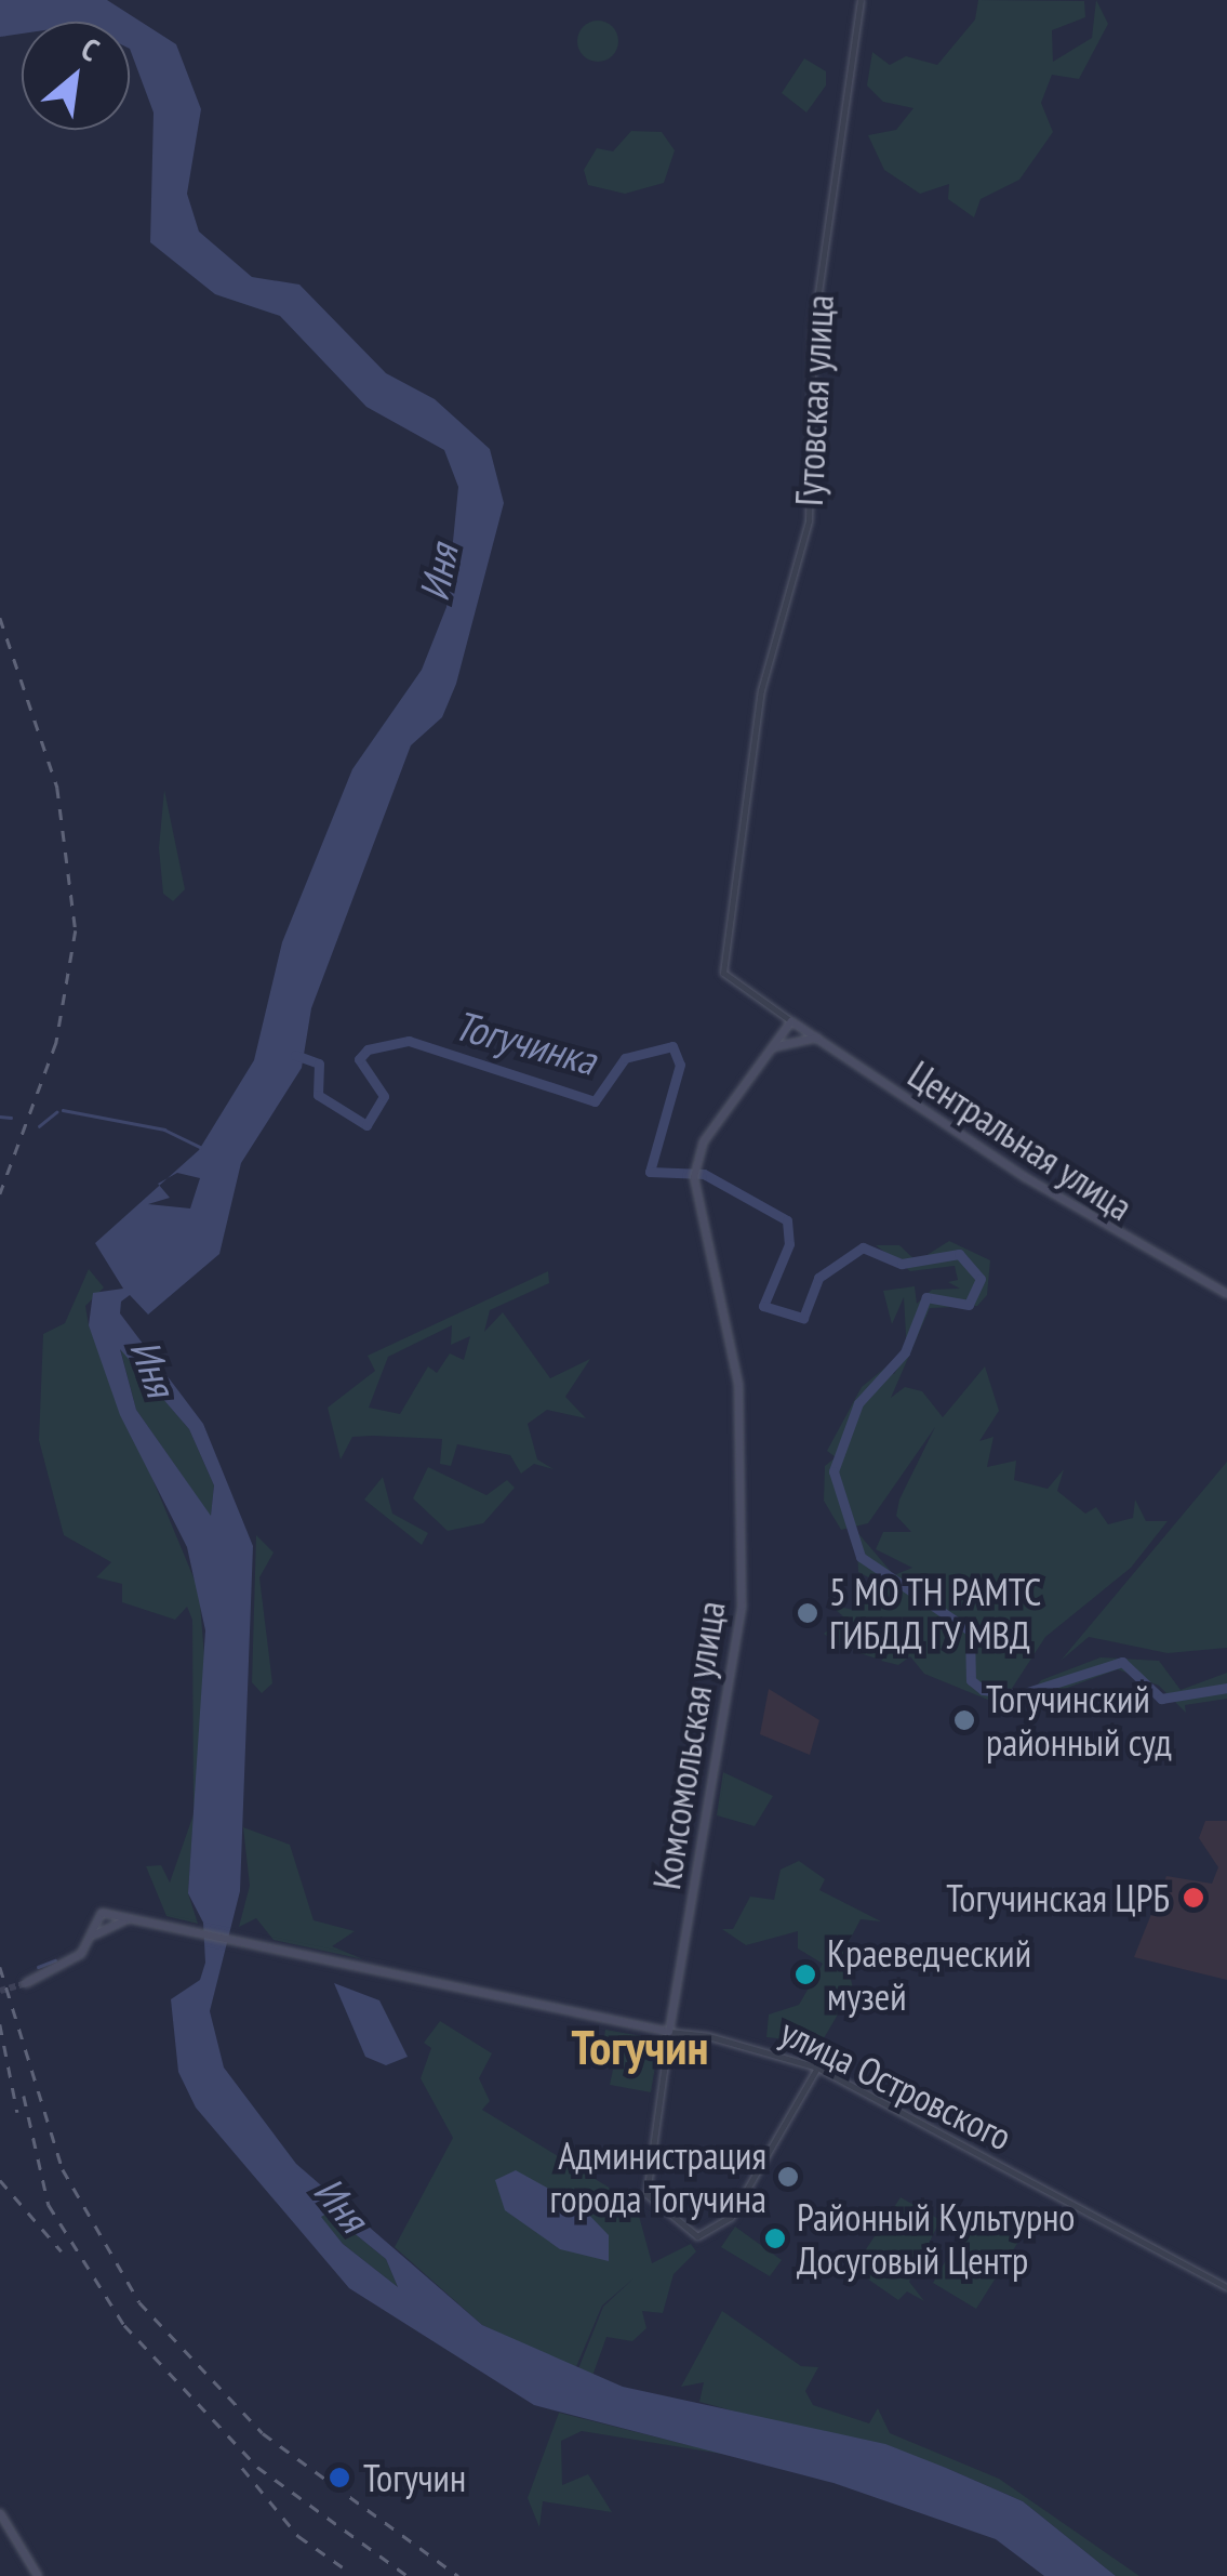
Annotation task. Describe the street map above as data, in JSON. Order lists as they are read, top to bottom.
{
  "streets": {
    "main road": ["Центральная улица", "Комсомольская улица", "улица Островского"],
    "street": ["Гутовская улица"]
  },
  "crossings": [
    ["Гутовская улица", "Центральная улица"],
    ["Комсомольская улица", "улица Островского"]
  ],
  "districts": ["Тогучин"],
  "water": ["Иня", "Тогучинка"],
  "places": [
    "5 МО ТН РАМТС ГИБДД ГУ МВД",
    "Тогучинский районный суд",
    "Тогучинская ЦРБ",
    "Краеведческий музей",
    "Администрация города Тогучина",
    "Районный Культурно Досуговый Центр",
    "Тогучин"
  ],
  "north": "top right"
}
